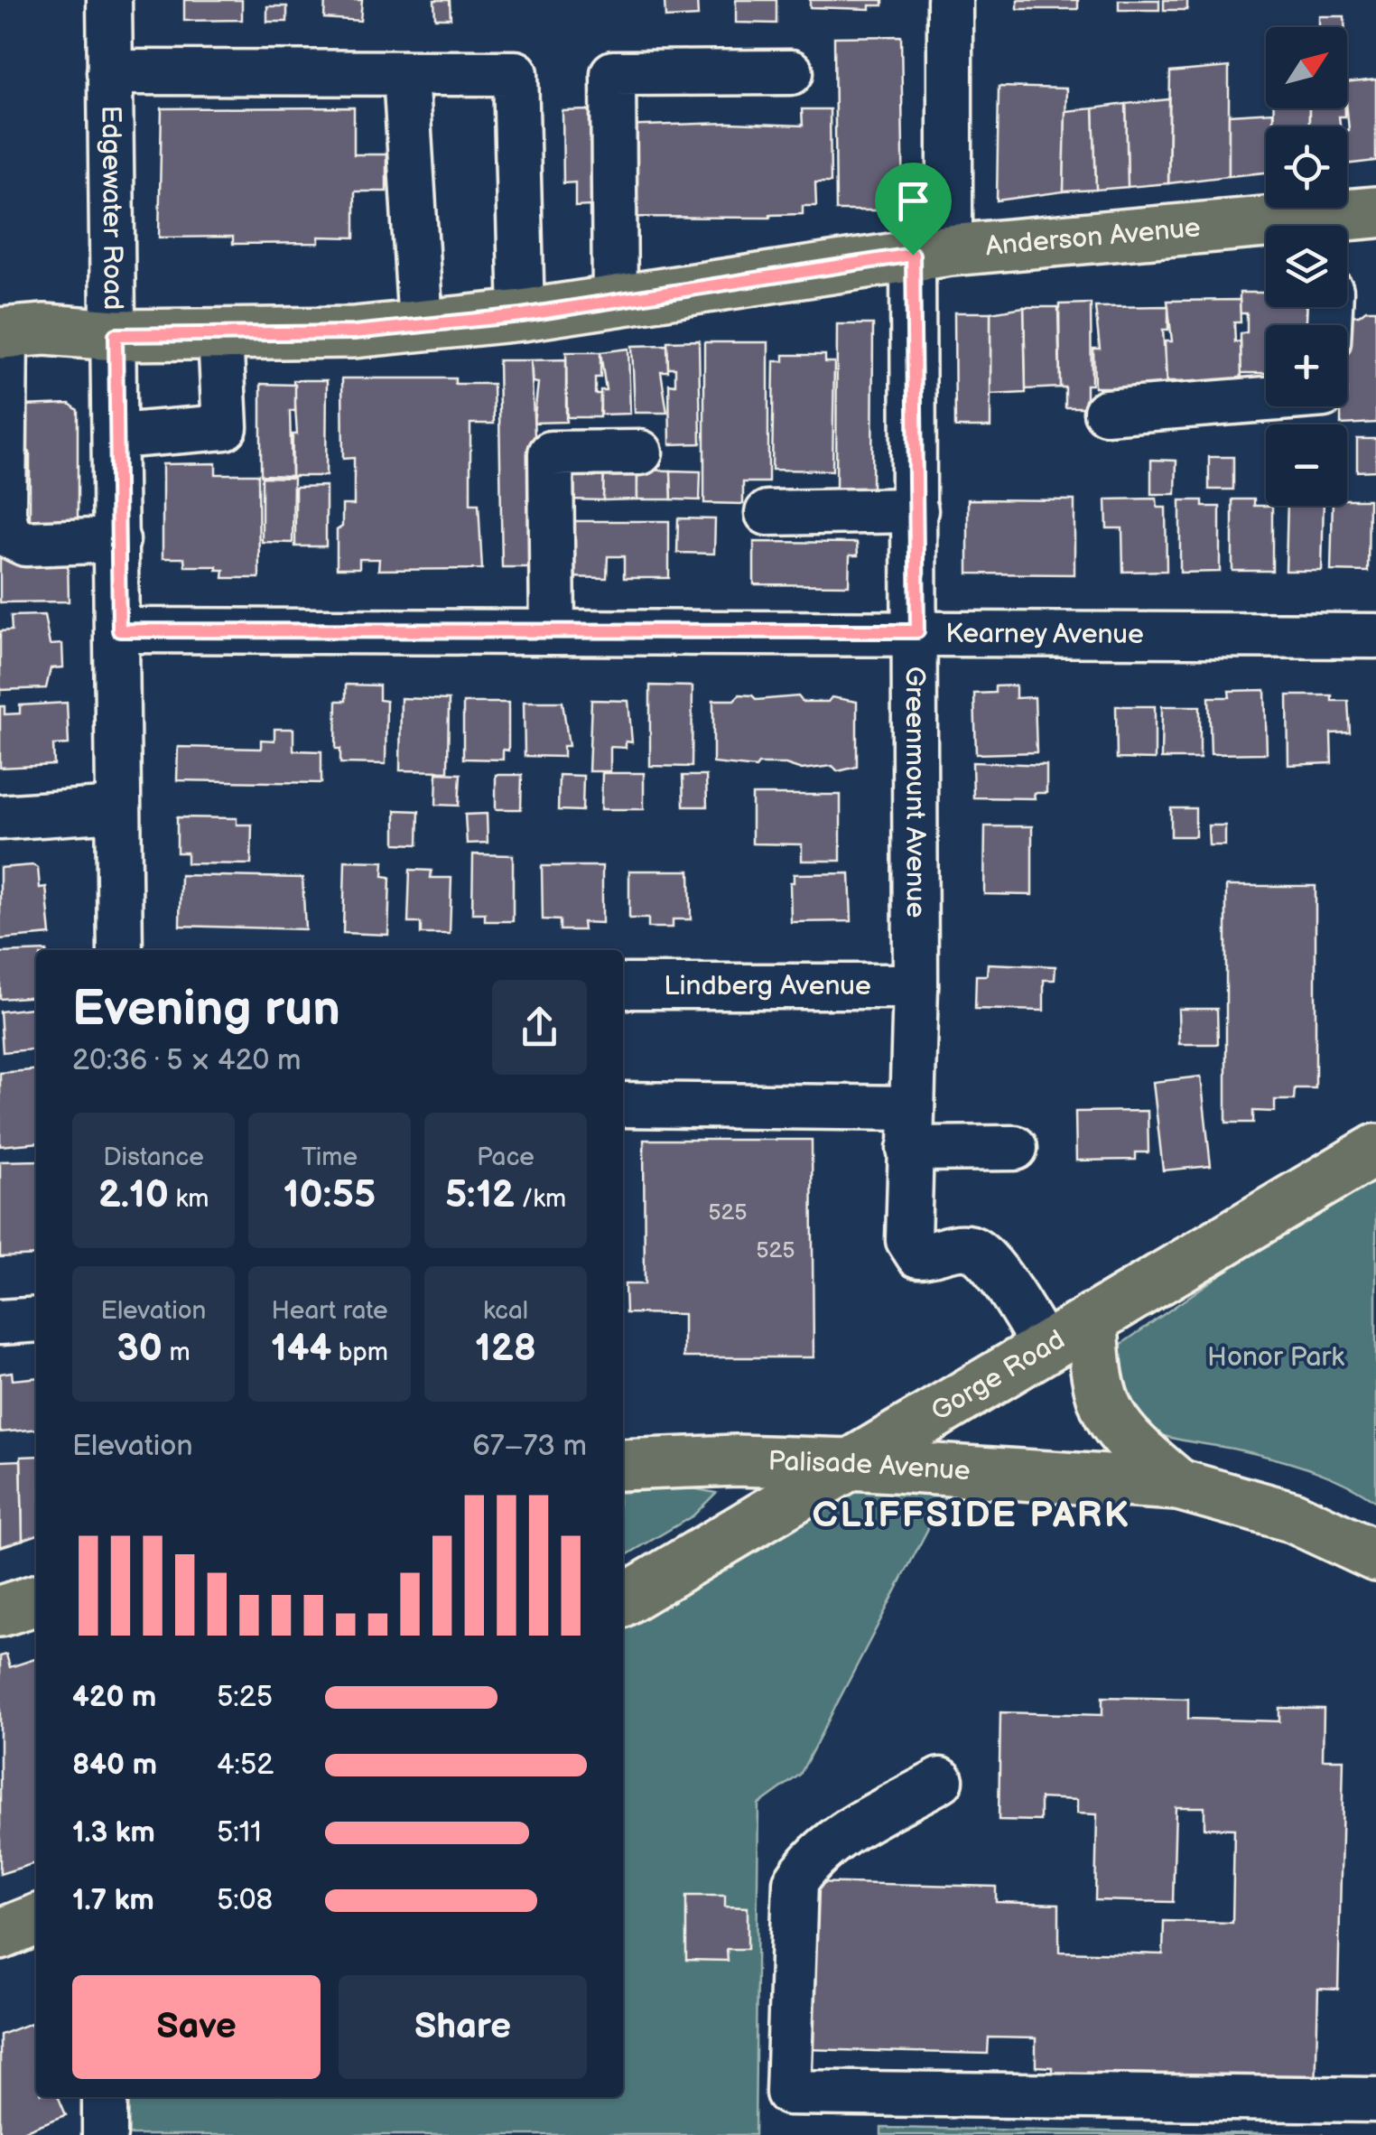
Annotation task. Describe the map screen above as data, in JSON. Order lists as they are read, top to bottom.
{
  "streets": {
    "main road": ["Anderson Avenue", "Gorge Road", "Palisade Avenue"],
    "street": [
      "Edgewater Road",
      "Kearney Avenue",
      "Greenmount Avenue",
      "Lindberg Avenue"
    ]
  },
  "crossings": [
    ["Edgewater Road", "Anderson Avenue"],
    ["Edgewater Road", "Kearney Avenue"],
    ["Anderson Avenue", "Greenmount Avenue"],
    ["Kearney Avenue", "Greenmount Avenue"],
    ["Greenmount Avenue", "Lindberg Avenue"],
    ["Greenmount Avenue", "Gorge Road"],
    ["Gorge Road", "Palisade Avenue"]
  ],
  "districts": ["CLIFFSIDE PARK"],
  "parks": ["Honor Park"],
  "house_numbers": ["525", "525"],
  "north": "top right",
  "page": {
    "map_buttons": ["+", "−"],
    "heading": ["Evening run", "20:36 · 5 × 420 m"],
    "stats": [
      ["Distance", "2.10 km"],
      ["Time", "10:55"],
      ["Pace", "5:12 /km"],
      ["Elevation", "30 m"],
      ["Heart rate", "144 bpm"],
      ["kcal", "128"]
    ],
    "chart": ["Elevation", "67–73 m"],
    "list": [
      {
        "name": "420 m",
        "note": "5:25"
      },
      {
        "name": "840 m",
        "note": "4:52"
      },
      {
        "name": "1.3 km",
        "note": "5:11"
      },
      {
        "name": "1.7 km",
        "note": "5:08"
      }
    ],
    "buttons": ["Save", "Share"]
  }
}
